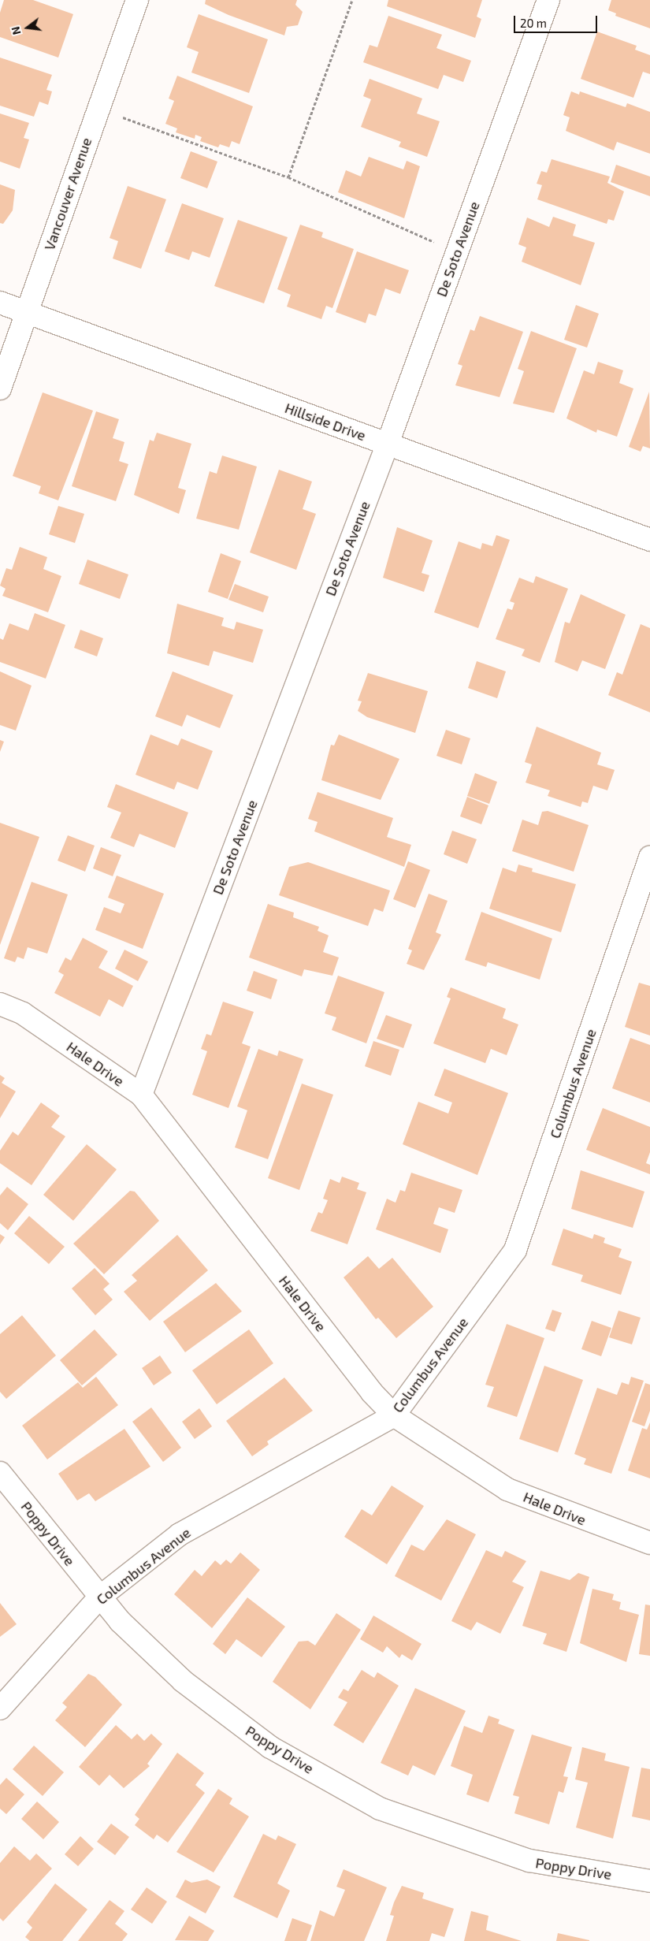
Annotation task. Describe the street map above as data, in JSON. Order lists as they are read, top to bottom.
{
  "streets": {
    "street": [
      "Vancouver Avenue",
      "De Soto Avenue",
      "Hillside Drive",
      "Hale Drive",
      "Columbus Avenue",
      "Poppy Drive"
    ]
  },
  "crossings": [
    ["Vancouver Avenue", "Hillside Drive"],
    ["De Soto Avenue", "Hillside Drive"],
    ["De Soto Avenue", "Hale Drive"],
    ["Hale Drive", "Columbus Avenue"],
    ["Columbus Avenue", "Poppy Drive"]
  ],
  "scale_bar": "20 m",
  "north": "left"
}
